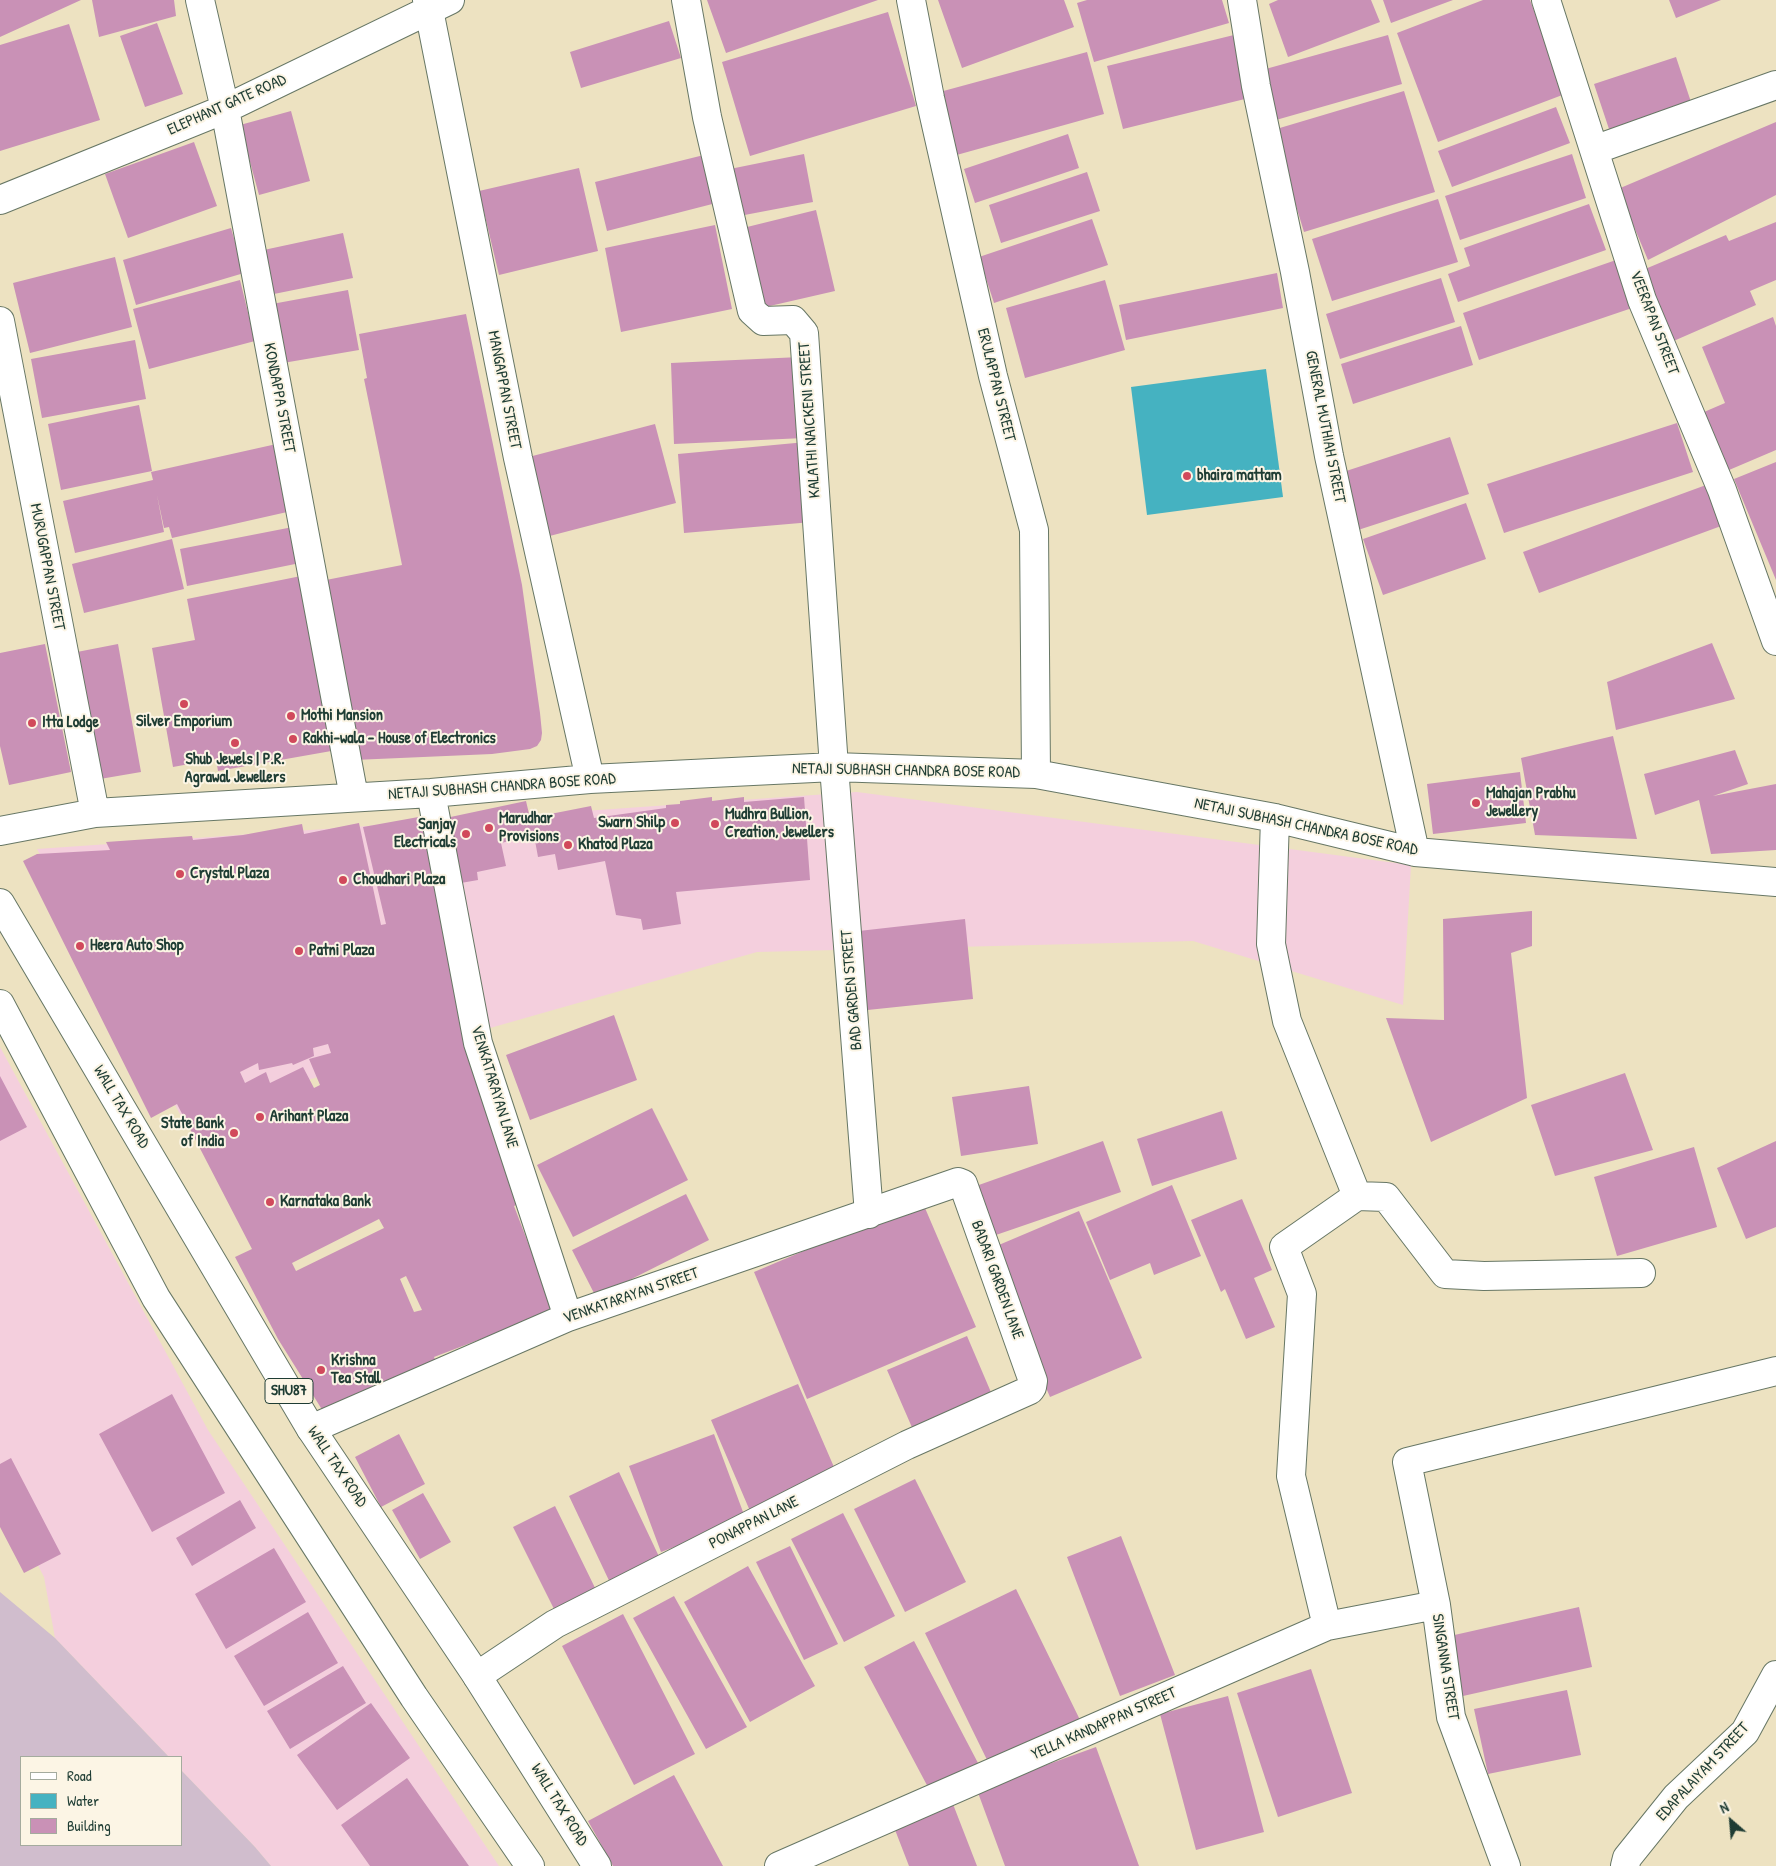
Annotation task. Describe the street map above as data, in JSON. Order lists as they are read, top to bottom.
{
  "streets": {
    "street": [
      "ELEPHANT GATE ROAD",
      "VEERAPAN STREET",
      "ERULAPPAN STREET",
      "MANGAPPAN STREET",
      "KONDAPPA STREET",
      "KALATHI NAICKENI STREET",
      "GENERAL MUTHIAH STREET",
      "MURUGAPPAN STREET",
      "NETAJI SUBHASH CHANDRA BOSE ROAD",
      "BAD GARDEN STREET",
      "VENKATARAYAN LANE",
      "WALL TAX ROAD",
      "BADARI GARDEN LANE",
      "VENKATARAYAN STREET",
      "SHU87",
      "PONAPPAN LANE",
      "SINGANNA STREET",
      "YELLA KANDAPPAN STREET",
      "EDAPALAIYAM STREET"
    ]
  },
  "crossings": [
    ["ELEPHANT GATE ROAD", "MANGAPPAN STREET"],
    ["ELEPHANT GATE ROAD", "KONDAPPA STREET"],
    ["ERULAPPAN STREET", "NETAJI SUBHASH CHANDRA BOSE ROAD"],
    ["MANGAPPAN STREET", "NETAJI SUBHASH CHANDRA BOSE ROAD"],
    ["KONDAPPA STREET", "NETAJI SUBHASH CHANDRA BOSE ROAD"],
    ["KALATHI NAICKENI STREET", "NETAJI SUBHASH CHANDRA BOSE ROAD"],
    ["KALATHI NAICKENI STREET", "BAD GARDEN STREET"],
    ["GENERAL MUTHIAH STREET", "NETAJI SUBHASH CHANDRA BOSE ROAD"],
    ["MURUGAPPAN STREET", "NETAJI SUBHASH CHANDRA BOSE ROAD"],
    ["NETAJI SUBHASH CHANDRA BOSE ROAD", "BAD GARDEN STREET"],
    ["NETAJI SUBHASH CHANDRA BOSE ROAD", "VENKATARAYAN LANE"],
    ["BAD GARDEN STREET", "VENKATARAYAN STREET"],
    ["VENKATARAYAN LANE", "VENKATARAYAN STREET"],
    ["WALL TAX ROAD", "VENKATARAYAN STREET"],
    ["WALL TAX ROAD", "PONAPPAN LANE"],
    ["BADARI GARDEN LANE", "VENKATARAYAN STREET"],
    ["BADARI GARDEN LANE", "PONAPPAN LANE"],
    ["SINGANNA STREET", "YELLA KANDAPPAN STREET"]
  ],
  "places": [
    "bhaira mattam",
    "Silver Emporium",
    "Mothi Mansion",
    "Itta Lodge",
    "Rakhi-wala - House of Electronics",
    "Shub Jewels | P.R. Agrawal Jewellers",
    "Mahajan Prabhu Jewellery",
    "Swarn Shilp",
    "Mudhra Bullion, Creation, Jewellers",
    "Marudhar Provisions",
    "Sanjay Electricals",
    "Khatod Plaza",
    "Crystal Plaza",
    "Choudhari Plaza",
    "Heera Auto Shop",
    "Patni Plaza",
    "Arihant Plaza",
    "State Bank of India",
    "Karnataka Bank",
    "Krishna Tea Stall"
  ],
  "legend": ["Road", "Water", "Building"],
  "north": "top left"
}
